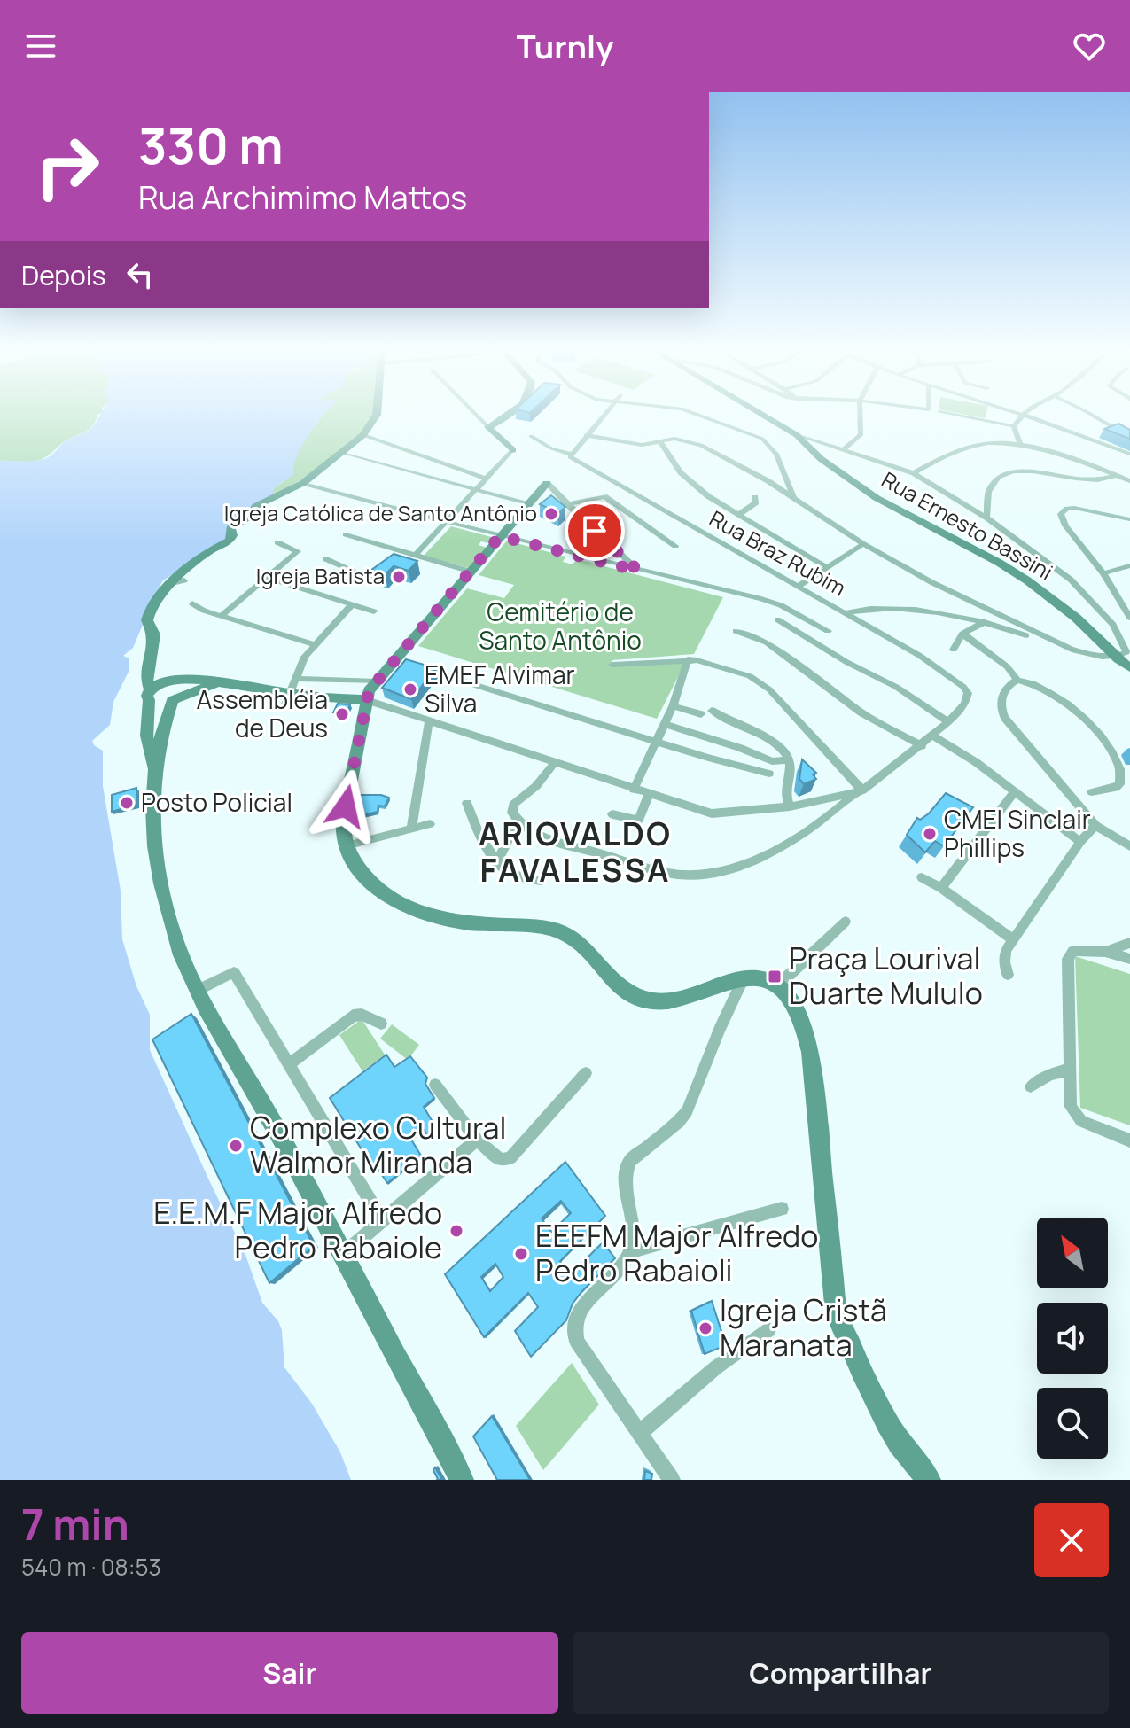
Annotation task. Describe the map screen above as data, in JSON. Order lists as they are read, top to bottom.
{
  "streets": {
    "street": ["Rua Ernesto Bassini", "Rua Braz Rubim"]
  },
  "districts": ["ARIOVALDO FAVALESSA"],
  "parks": ["Cemitério de Santo Antônio"],
  "places": {
    "other": [
      "Igreja Católica de Santo Antônio",
      "Igreja Batista",
      "EMEF Alvimar Silva",
      "Assembléia de Deus",
      "Posto Policial",
      "CMEI Sinclair Phillips",
      "Complexo Cultural Walmor Miranda",
      "E.E.M.F Major Alfredo Pedro Rabaiole",
      "EEEFM Major Alfredo Pedro Rabaioli",
      "Igreja Cristã Maranata"
    ],
    "transit": ["Praça Lourival Duarte Mululo"]
  },
  "north": "top left",
  "page": {
    "header": "Turnly",
    "turn": ["330 m", "Rua Archimimo Mattos"],
    "then": "Depois",
    "heading": ["7 min", "540 m · 08:53"],
    "buttons": ["Sair", "Compartilhar"]
  }
}
